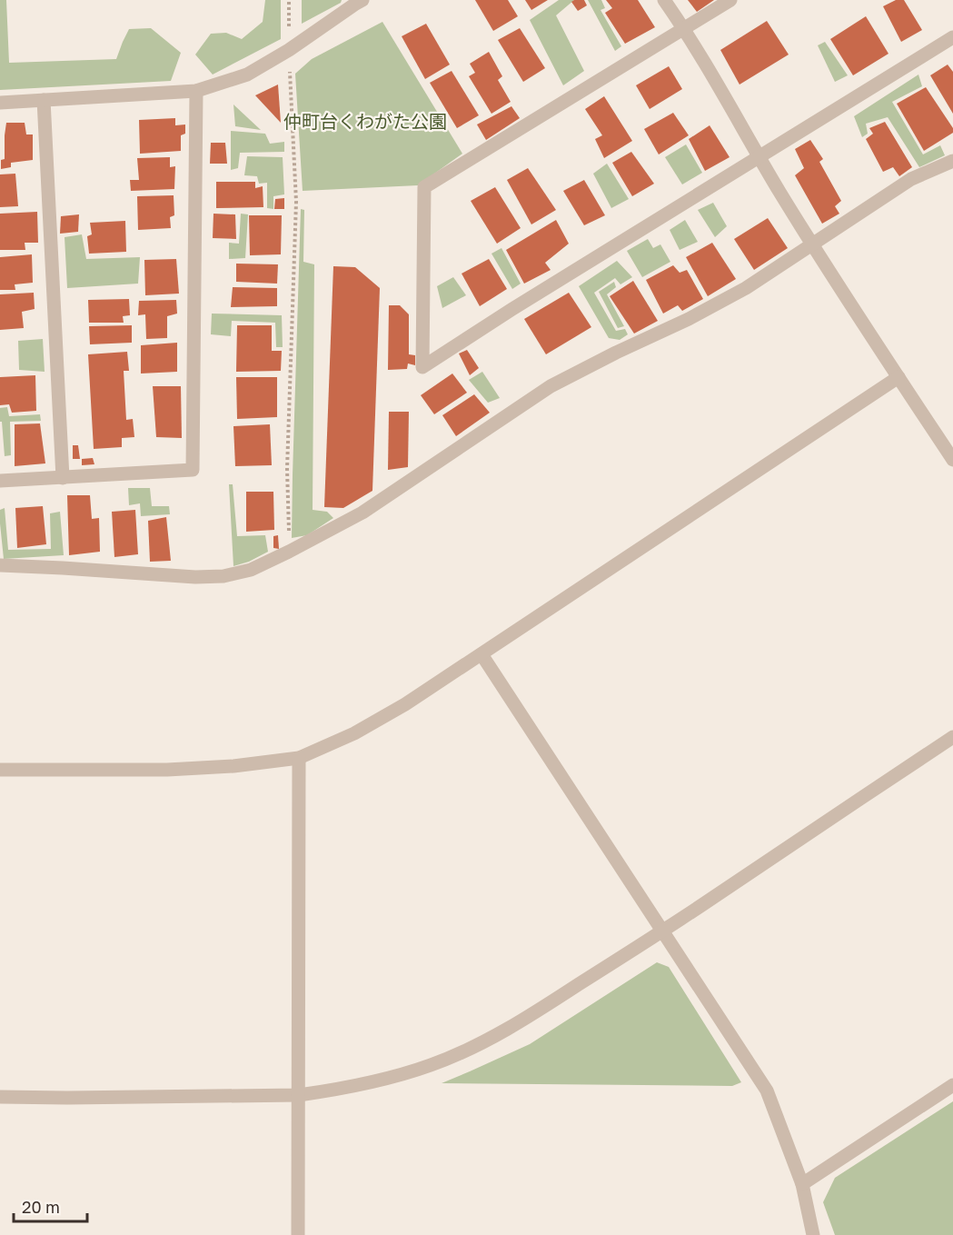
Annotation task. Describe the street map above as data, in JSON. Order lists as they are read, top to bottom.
{
  "parks": ["仲町台くわがた公園"],
  "scale_bar": "20 m"
}
